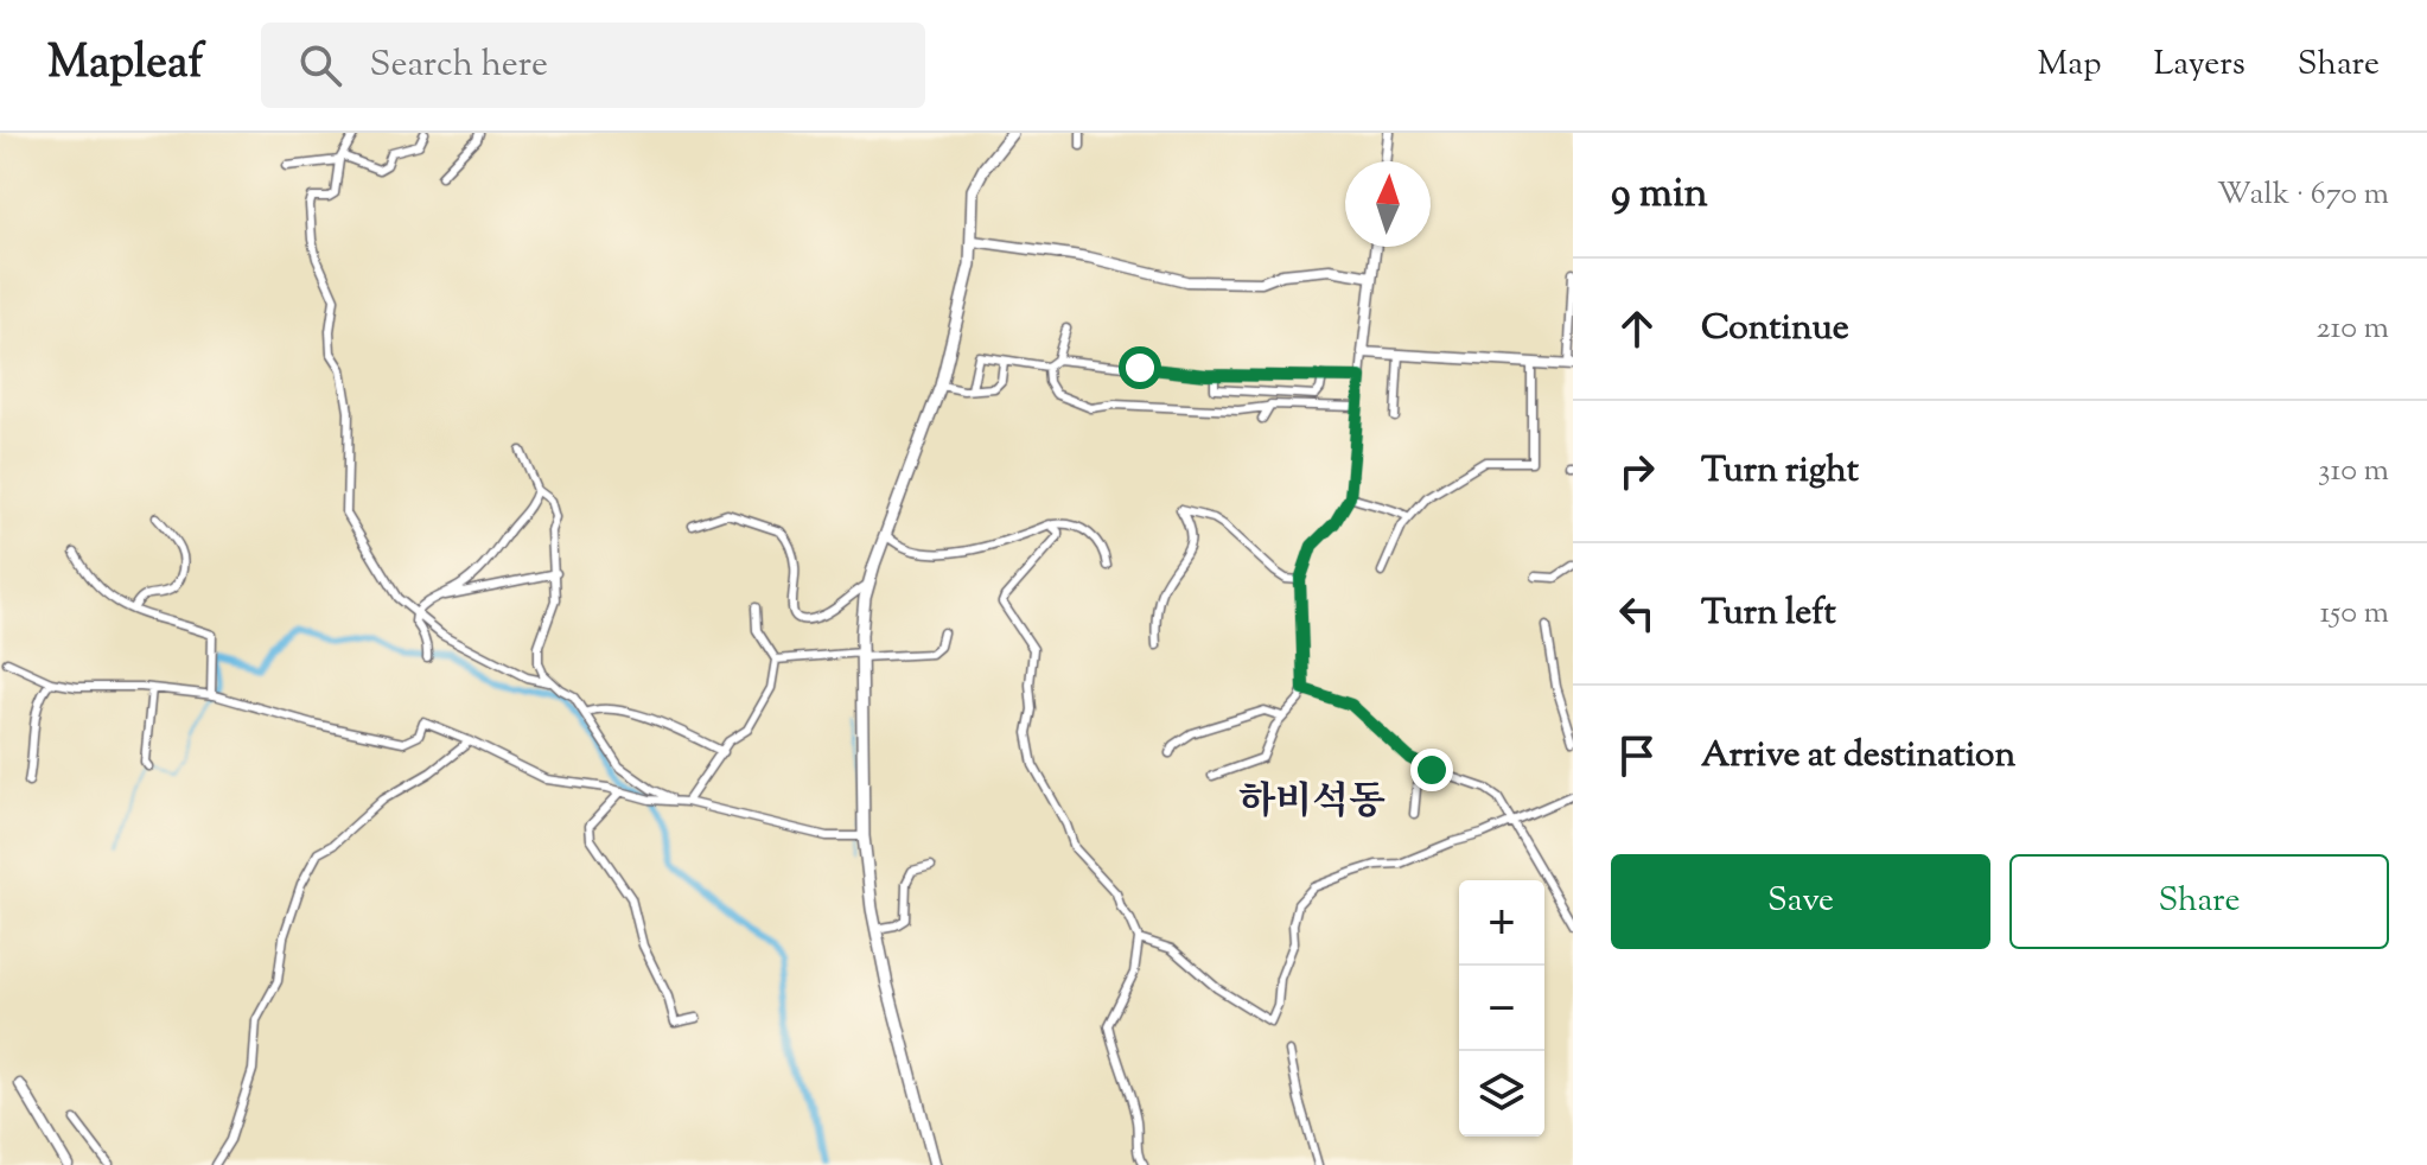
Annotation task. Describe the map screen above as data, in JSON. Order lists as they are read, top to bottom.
{
  "districts": ["하비석동"],
  "north": "top",
  "page": {
    "header": "Mapleaf",
    "search": "Search here",
    "nav": ["Map", "Layers", "Share"],
    "heading": ["9 min", "Walk · 670 m"],
    "list": [
      ["Continue", "210 m"],
      ["Turn right", "310 m"],
      ["Turn left", "150 m"],
      "Arrive at destination"
    ],
    "buttons": ["Save", "Share"],
    "map_buttons": ["+", "−"]
  }
}
